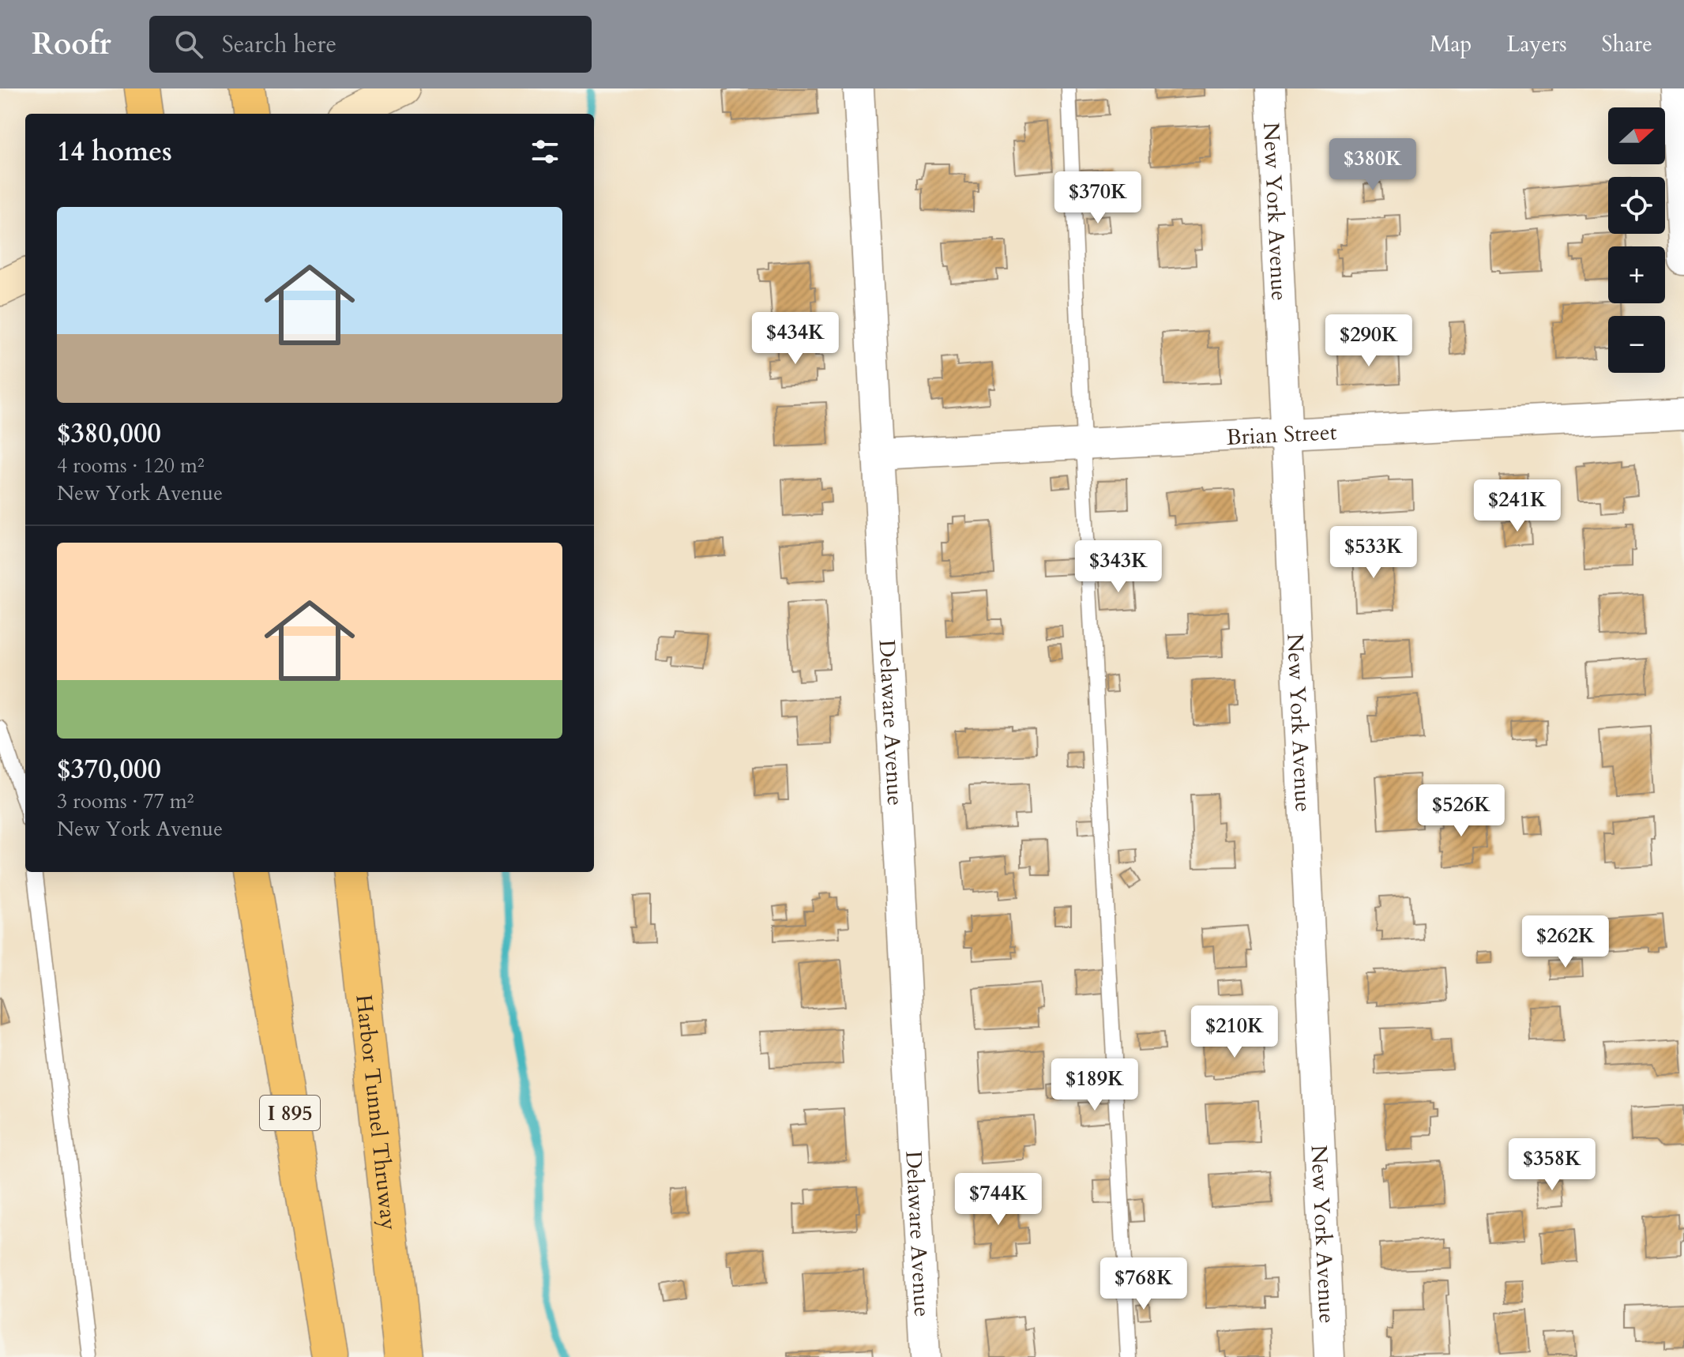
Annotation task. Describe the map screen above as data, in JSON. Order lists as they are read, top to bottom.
{
  "streets": {
    "highway": ["I 895", "Harbor Tunnel Thruway"],
    "street": ["New York Avenue", "Brian Street", "Delaware Avenue"]
  },
  "crossings": [
    ["New York Avenue", "Brian Street"],
    ["Brian Street", "Delaware Avenue"]
  ],
  "north": "right",
  "page": {
    "header": "Roofr",
    "search": "Search here",
    "nav": ["Map", "Layers", "Share"],
    "map_buttons": ["+", "−"],
    "heading": "14 homes",
    "price": [
      "$380K",
      "$370K",
      "$434K",
      "$290K",
      "$241K",
      "$533K",
      "$343K",
      "$526K",
      "$262K",
      "$210K",
      "$189K",
      "$358K",
      "$744K",
      "$768K"
    ],
    "list": [
      {
        "name": "$380,000",
        "note": "4 rooms · 120 m² · New York Avenue"
      },
      {
        "name": "$370,000",
        "note": "3 rooms · 77 m² · New York Avenue"
      }
    ]
  }
}
